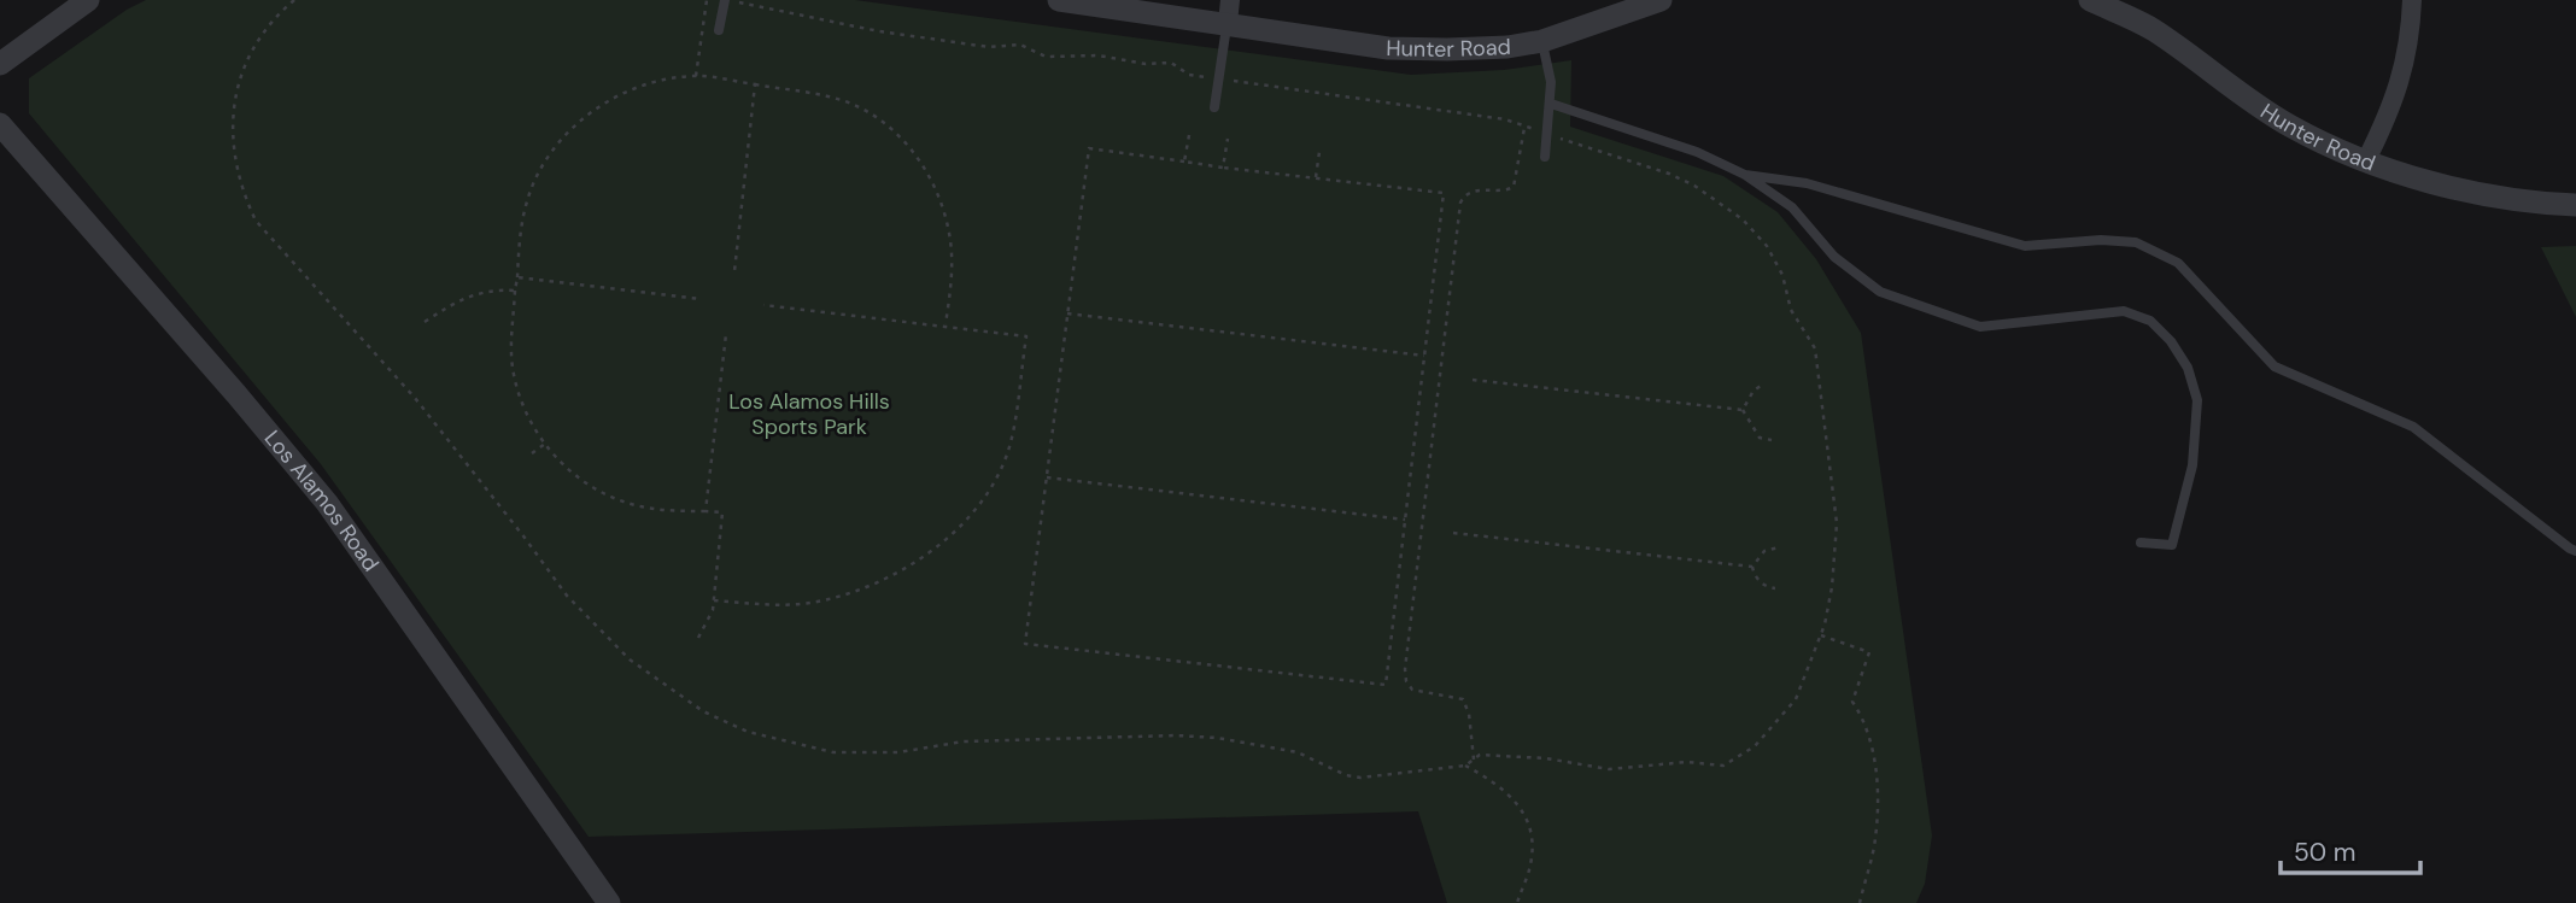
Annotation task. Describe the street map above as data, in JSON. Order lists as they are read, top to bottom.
{
  "streets": {
    "street": ["Hunter Road", "Los Alamos Road"]
  },
  "parks": ["Los Alamos Hills Sports Park"],
  "scale_bar": "50 m"
}
